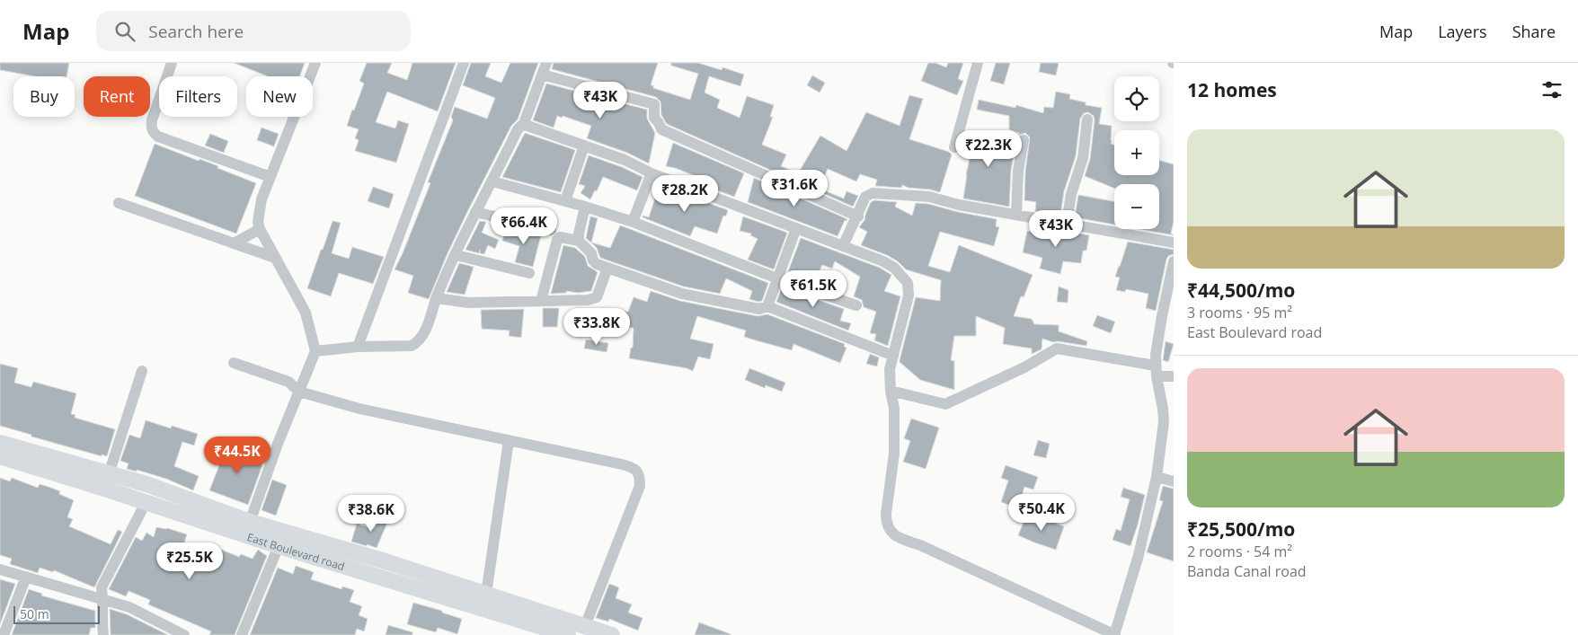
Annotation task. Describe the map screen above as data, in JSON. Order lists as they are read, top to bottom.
{
  "streets": {
    "main road": ["East Boulevard road"]
  },
  "scale_bar": "50 m",
  "page": {
    "header": "Map",
    "search": "Search here",
    "nav": ["Map", "Layers", "Share"],
    "heading": "12 homes",
    "map_buttons": ["+", "−"],
    "chip": [
      "Buy",
      "Rent",
      "Filters",
      "New"
    ],
    "price": [
      "₹43K",
      "₹22.3K",
      "₹31.6K",
      "₹28.2K",
      "₹66.4K",
      "₹43K",
      "₹61.5K",
      "₹33.8K",
      "₹44.5K",
      "₹50.4K",
      "₹38.6K",
      "₹25.5K"
    ],
    "list": [
      {
        "name": "₹44,500/mo",
        "note": "3 rooms · 95 m² · East Boulevard road"
      },
      {
        "name": "₹25,500/mo",
        "note": "2 rooms · 54 m² · Banda Canal road"
      }
    ],
    "scale": "50 m"
  }
}
